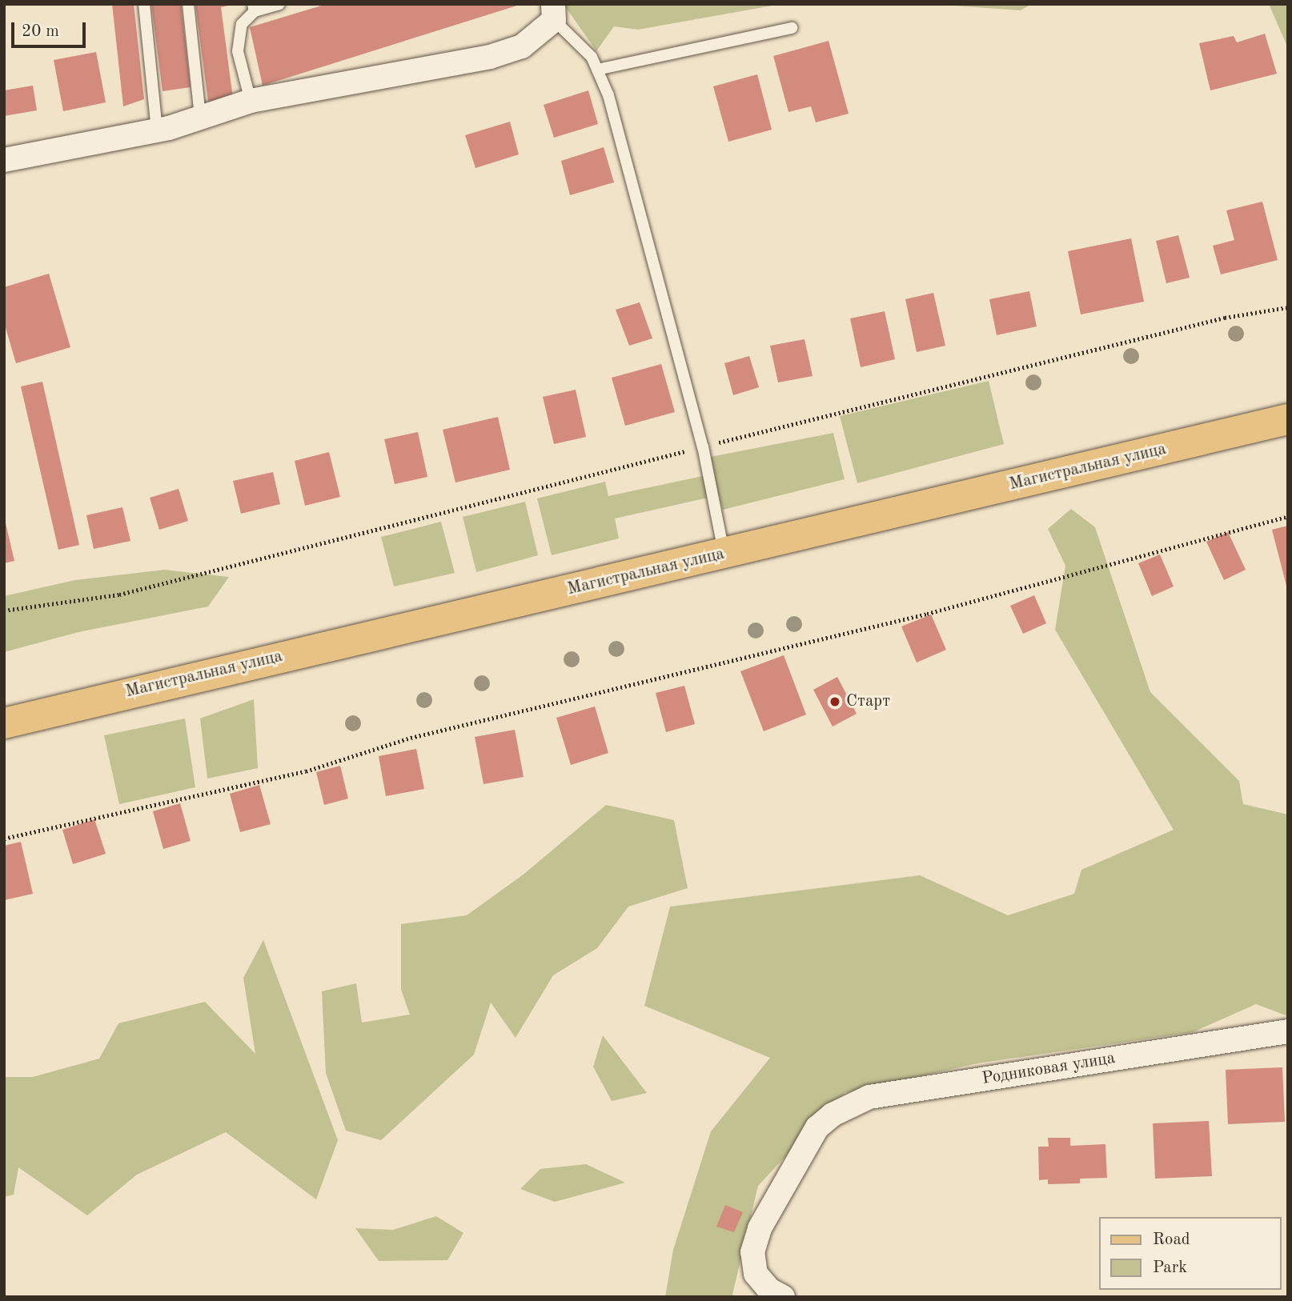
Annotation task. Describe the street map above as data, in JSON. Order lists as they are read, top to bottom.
{
  "streets": {
    "main road": ["Магистральная улица"],
    "street": ["Родниковая улица"]
  },
  "places": ["Старт"],
  "legend": ["Road", "Park"],
  "scale_bar": "20 m"
}
